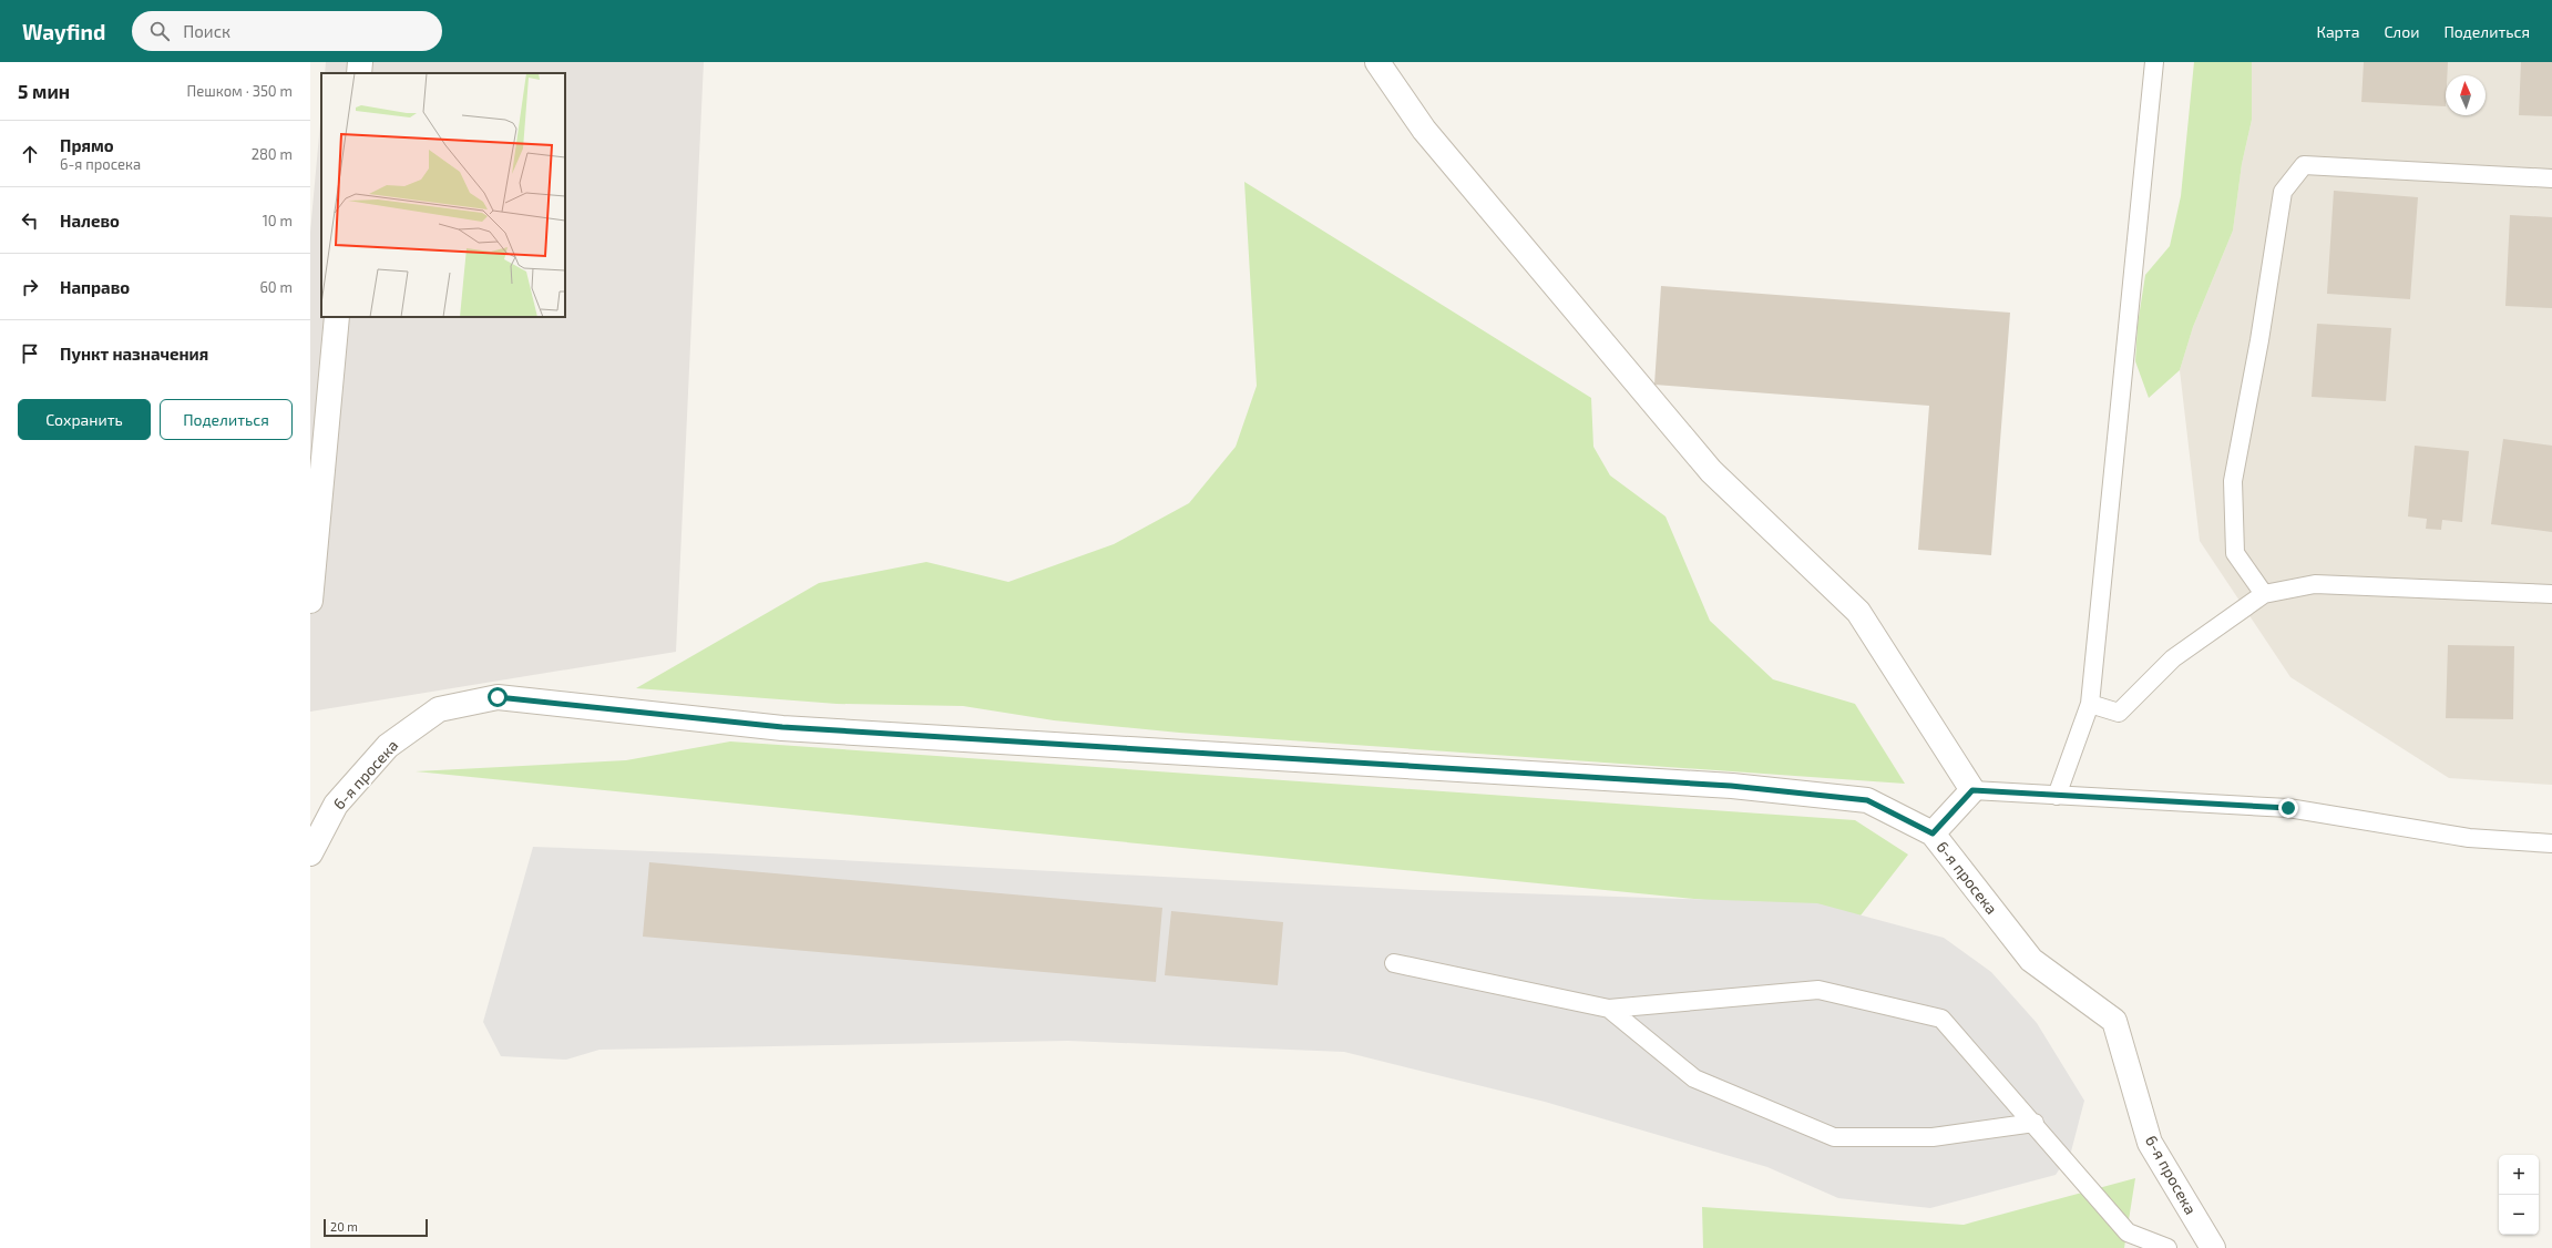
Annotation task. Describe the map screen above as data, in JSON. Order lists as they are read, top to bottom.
{
  "streets": {
    "street": ["6-я просека"]
  },
  "scale_bar": "20 m",
  "north": "top",
  "page": {
    "header": "Wayfind",
    "search": "Поиск",
    "nav": ["Карта", "Слои", "Поделиться"],
    "heading": ["5 мин", "Пешком · 350 m"],
    "list": [
      ["Прямо", "6-я просека", "280 m"],
      ["Налево", "10 m"],
      ["Направо", "60 m"],
      "Пункт назначения"
    ],
    "buttons": ["Сохранить", "Поделиться"],
    "map_buttons": ["+", "−"],
    "scale": "20 m"
  }
}
